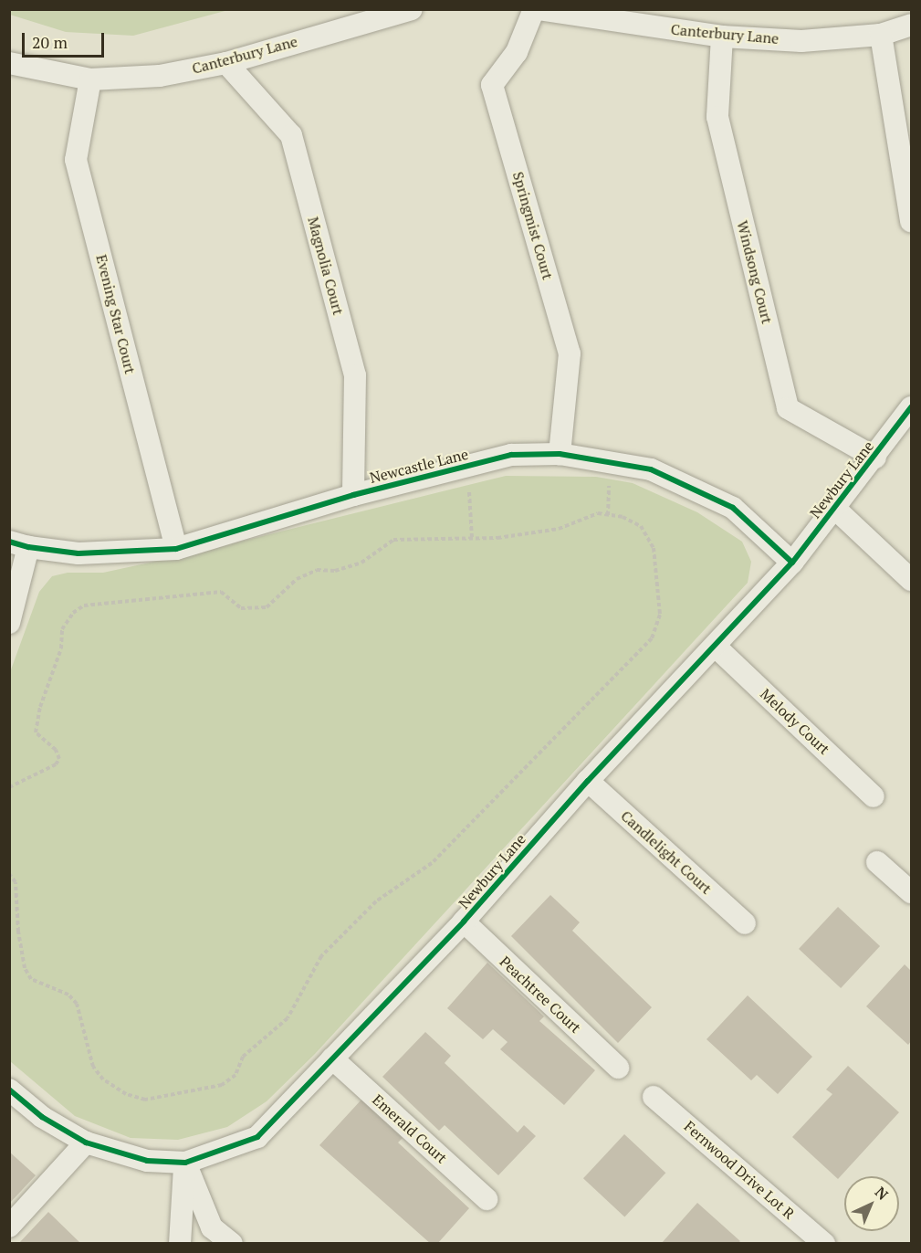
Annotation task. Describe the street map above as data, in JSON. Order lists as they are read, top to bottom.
{
  "streets": {
    "street": [
      "Canterbury Lane",
      "Springmist Court",
      "Magnolia Court",
      "Windsong Court",
      "Evening Star Court",
      "Newcastle Lane",
      "Newbury Lane",
      "Melody Court",
      "Candlelight Court",
      "Peachtree Court",
      "Emerald Court",
      "Fernwood Drive Lot R"
    ]
  },
  "crossings": [
    ["Canterbury Lane", "Springmist Court"],
    ["Canterbury Lane", "Magnolia Court"],
    ["Canterbury Lane", "Windsong Court"],
    ["Canterbury Lane", "Evening Star Court"],
    ["Springmist Court", "Newcastle Lane"],
    ["Magnolia Court", "Newcastle Lane"],
    ["Windsong Court", "Newbury Lane"],
    ["Evening Star Court", "Newcastle Lane"],
    ["Newcastle Lane", "Newbury Lane"],
    ["Newbury Lane", "Melody Court"],
    ["Newbury Lane", "Candlelight Court"],
    ["Newbury Lane", "Peachtree Court"],
    ["Newbury Lane", "Emerald Court"]
  ],
  "scale_bar": "20 m",
  "north": "top right"
}
